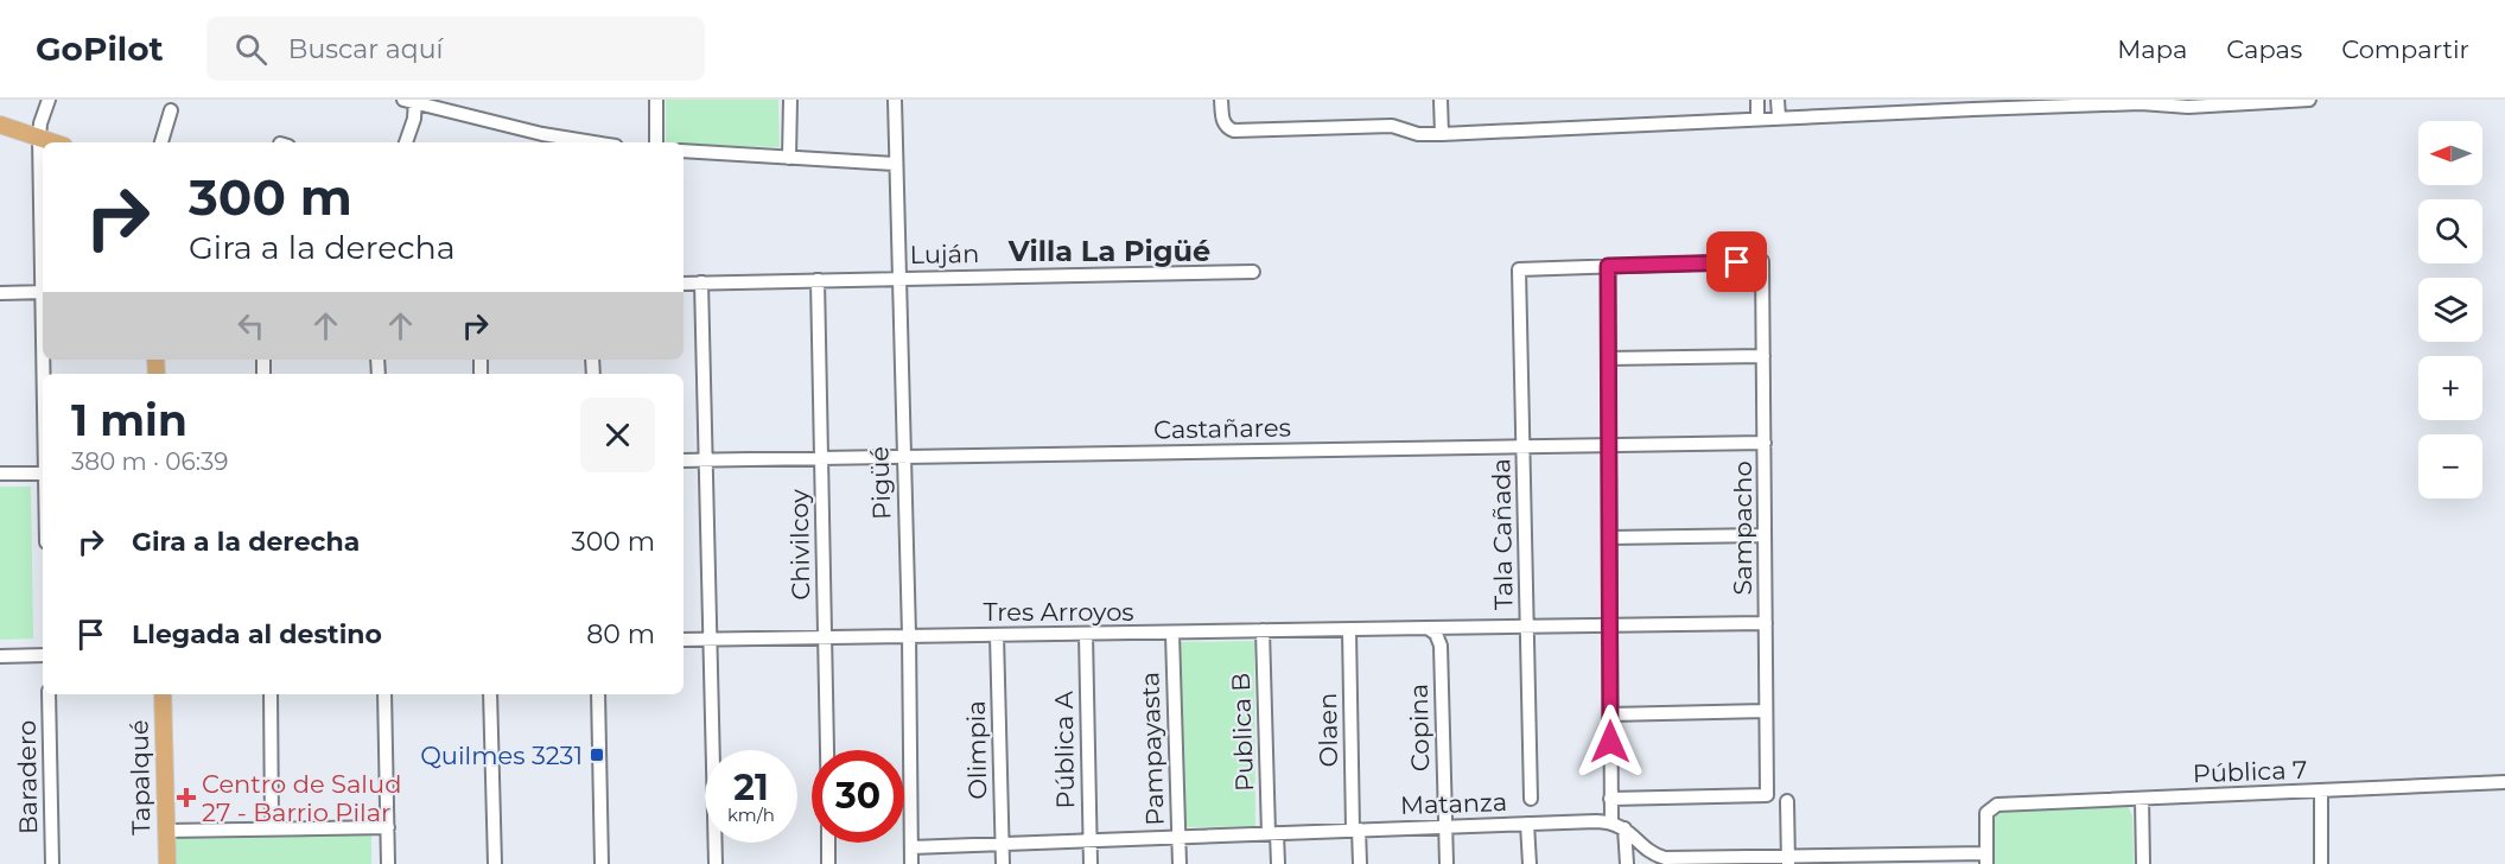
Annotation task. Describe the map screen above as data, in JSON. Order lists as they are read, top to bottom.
{
  "streets": {
    "main road": ["Tapalqué"],
    "street": [
      "Luján",
      "Castañares",
      "Pigüé",
      "Sampacho",
      "Tala Cañada",
      "Chivilcoy",
      "Tres Arroyos",
      "Copina",
      "Olaen",
      "Publica B",
      "Pampayasta",
      "Olimpia",
      "Pública A",
      "Pública 7",
      "Baradero",
      "Matanza"
    ]
  },
  "crossings": [
    ["Luján", "Pigüé"],
    ["Luján", "Chivilcoy"],
    ["Castañares", "Pigüé"],
    ["Castañares", "Sampacho"],
    ["Castañares", "Tala Cañada"],
    ["Castañares", "Chivilcoy"],
    ["Pigüé", "Tres Arroyos"],
    ["Pigüé", "Matanza"],
    ["Sampacho", "Tala Cañada"],
    ["Sampacho", "Tres Arroyos"],
    ["Tala Cañada", "Tres Arroyos"],
    ["Chivilcoy", "Tres Arroyos"],
    ["Tres Arroyos", "Copina"],
    ["Tres Arroyos", "Olaen"],
    ["Tres Arroyos", "Publica B"],
    ["Tres Arroyos", "Pampayasta"],
    ["Tres Arroyos", "Olimpia"],
    ["Tres Arroyos", "Pública A"],
    ["Copina", "Matanza"],
    ["Olaen", "Matanza"],
    ["Publica B", "Matanza"],
    ["Pampayasta", "Matanza"],
    ["Olimpia", "Matanza"],
    ["Pública A", "Matanza"],
    ["Pública 7", "Matanza"]
  ],
  "districts": ["Villa La Pigüé"],
  "places": {
    "transit": ["Quilmes 3231"],
    "health": ["Centro de Salud 27 - Barrio Pilar"]
  },
  "north": "left",
  "page": {
    "header": "GoPilot",
    "search": "Buscar aquí",
    "nav": ["Mapa", "Capas", "Compartir"],
    "map_buttons": ["+", "−"],
    "turn": ["300 m", "Gira a la derecha"],
    "heading": ["1 min", "380 m · 06:39"],
    "list": [
      {
        "name": "Gira a la derecha",
        "value": "300 m"
      },
      {
        "name": "Llegada al destino",
        "value": "80 m"
      }
    ],
    "speed": "21 km/h",
    "limit": "30"
  }
}
